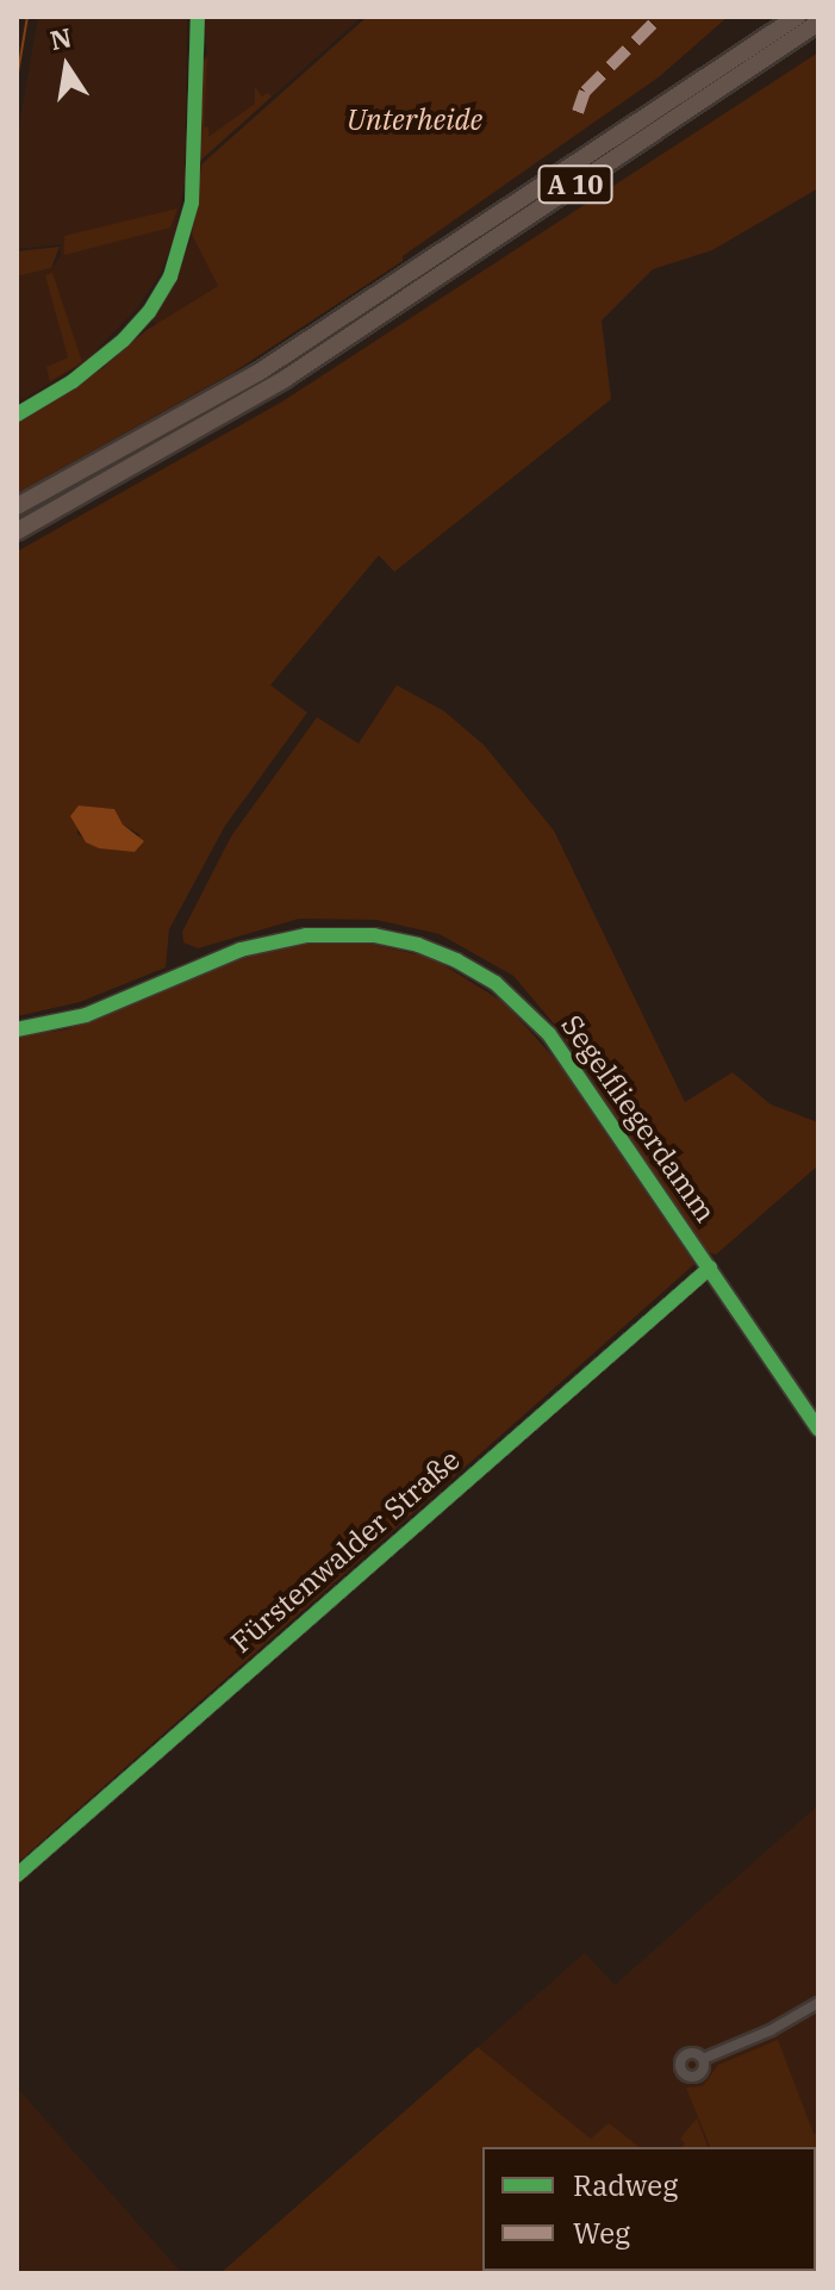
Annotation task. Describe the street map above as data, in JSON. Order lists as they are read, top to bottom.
{
  "streets": {
    "highway": ["A 10"],
    "street": ["Segelfliegerdamm", "Fürstenwalder Straße"]
  },
  "crossings": [
    ["Segelfliegerdamm", "Fürstenwalder Straße"]
  ],
  "parks": ["Unterheide"],
  "legend": ["Radweg", "Weg"],
  "north": "top"
}
